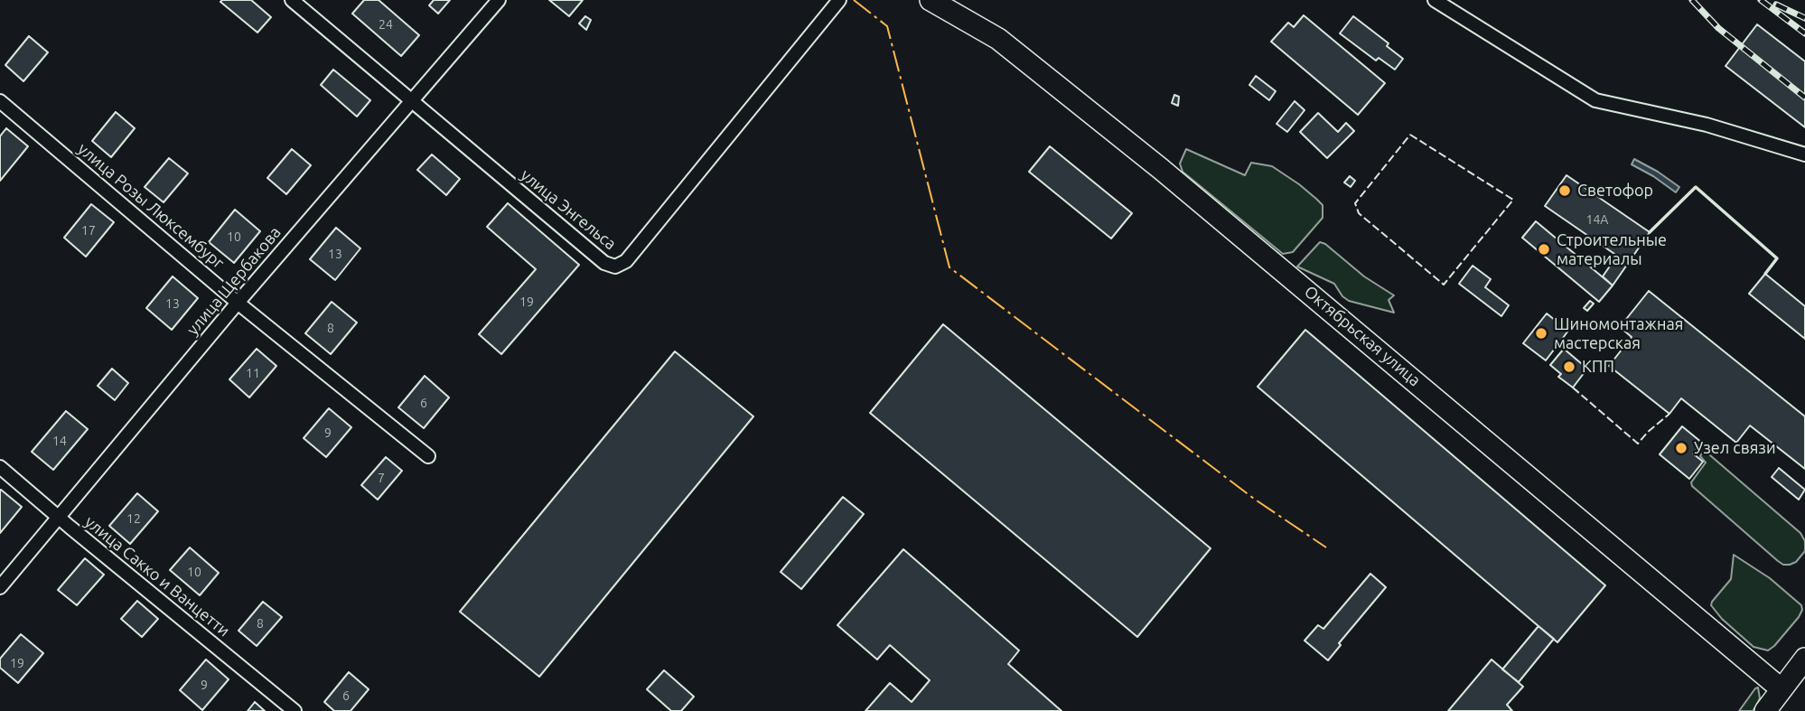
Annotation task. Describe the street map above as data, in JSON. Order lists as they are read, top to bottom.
{
  "streets": {
    "main road": ["Октябрьская улица"],
    "street": [
      "улица Розы Люксембург",
      "улица Энгельса",
      "улица Щербакова",
      "улица Сакко и Ванцетти"
    ]
  },
  "crossings": [
    ["улица Розы Люксембург", "улица Щербакова"],
    ["улица Энгельса", "улица Щербакова"],
    ["улица Щербакова", "улица Сакко и Ванцетти"]
  ],
  "places": [
    "Светофор",
    "Строительные материалы",
    "Шиномонтажная мастерская",
    "КПП",
    "Узел связи"
  ],
  "house_numbers": [
    "24",
    "14А",
    "17",
    "10",
    "13",
    "19",
    "13",
    "8",
    "11",
    "6",
    "9",
    "14",
    "7",
    "12",
    "10",
    "8",
    "19",
    "9",
    "6"
  ]
}
